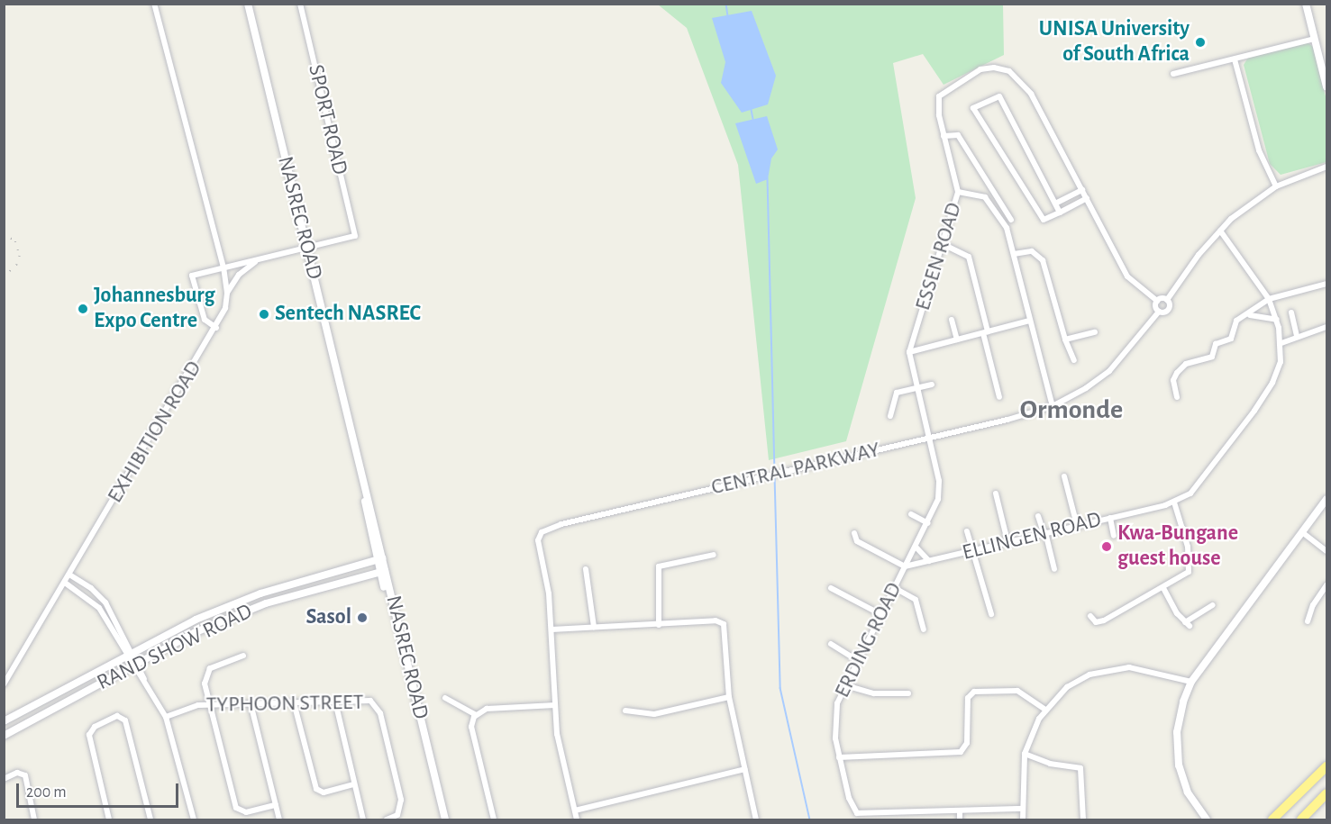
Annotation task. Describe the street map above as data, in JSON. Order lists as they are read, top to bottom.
{
  "streets": {
    "main road": ["NASREC ROAD", "RAND SHOW ROAD"],
    "street": [
      "SPORT ROAD",
      "ESSEN ROAD",
      "EXHIBITION ROAD",
      "CENTRAL PARKWAY",
      "ELLINGEN ROAD",
      "ERDING ROAD",
      "TYPHOON STREET"
    ]
  },
  "crossings": [
    ["SPORT ROAD", "NASREC ROAD"],
    ["NASREC ROAD", "RAND SHOW ROAD"],
    ["ESSEN ROAD", "CENTRAL PARKWAY"],
    ["ESSEN ROAD", "ERDING ROAD"],
    ["CENTRAL PARKWAY", "ERDING ROAD"],
    ["ELLINGEN ROAD", "ERDING ROAD"]
  ],
  "districts": ["Ormonde"],
  "places": [
    "UNISA University of South Africa",
    "Johannesburg Expo Centre",
    "Sentech NASREC",
    "Kwa-Bungane guest house",
    "Sasol"
  ],
  "scale_bar": "200 m"
}
